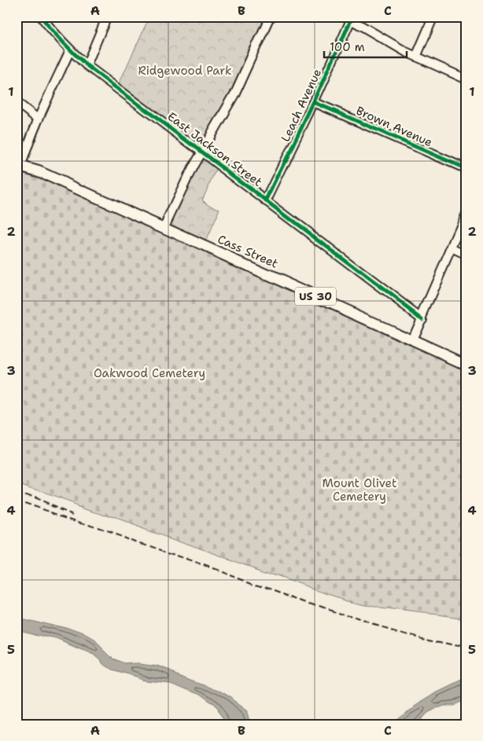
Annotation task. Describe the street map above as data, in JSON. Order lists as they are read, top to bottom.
{
  "streets": {
    "main road": ["Cass Street", "US 30"],
    "street": ["Leach Avenue", "Brown Avenue", "East Jackson Street"]
  },
  "crossings": [
    ["Leach Avenue", "Brown Avenue"],
    ["Leach Avenue", "East Jackson Street"]
  ],
  "parks": ["Ridgewood Park", "Oakwood Cemetery", "Mount Olivet Cemetery"],
  "scale_bar": "100 m",
  "grid": {
    "columns": ["A", "B", "C"],
    "rows": [
      "1",
      "2",
      "3",
      "4",
      "5"
    ]
  }
}
